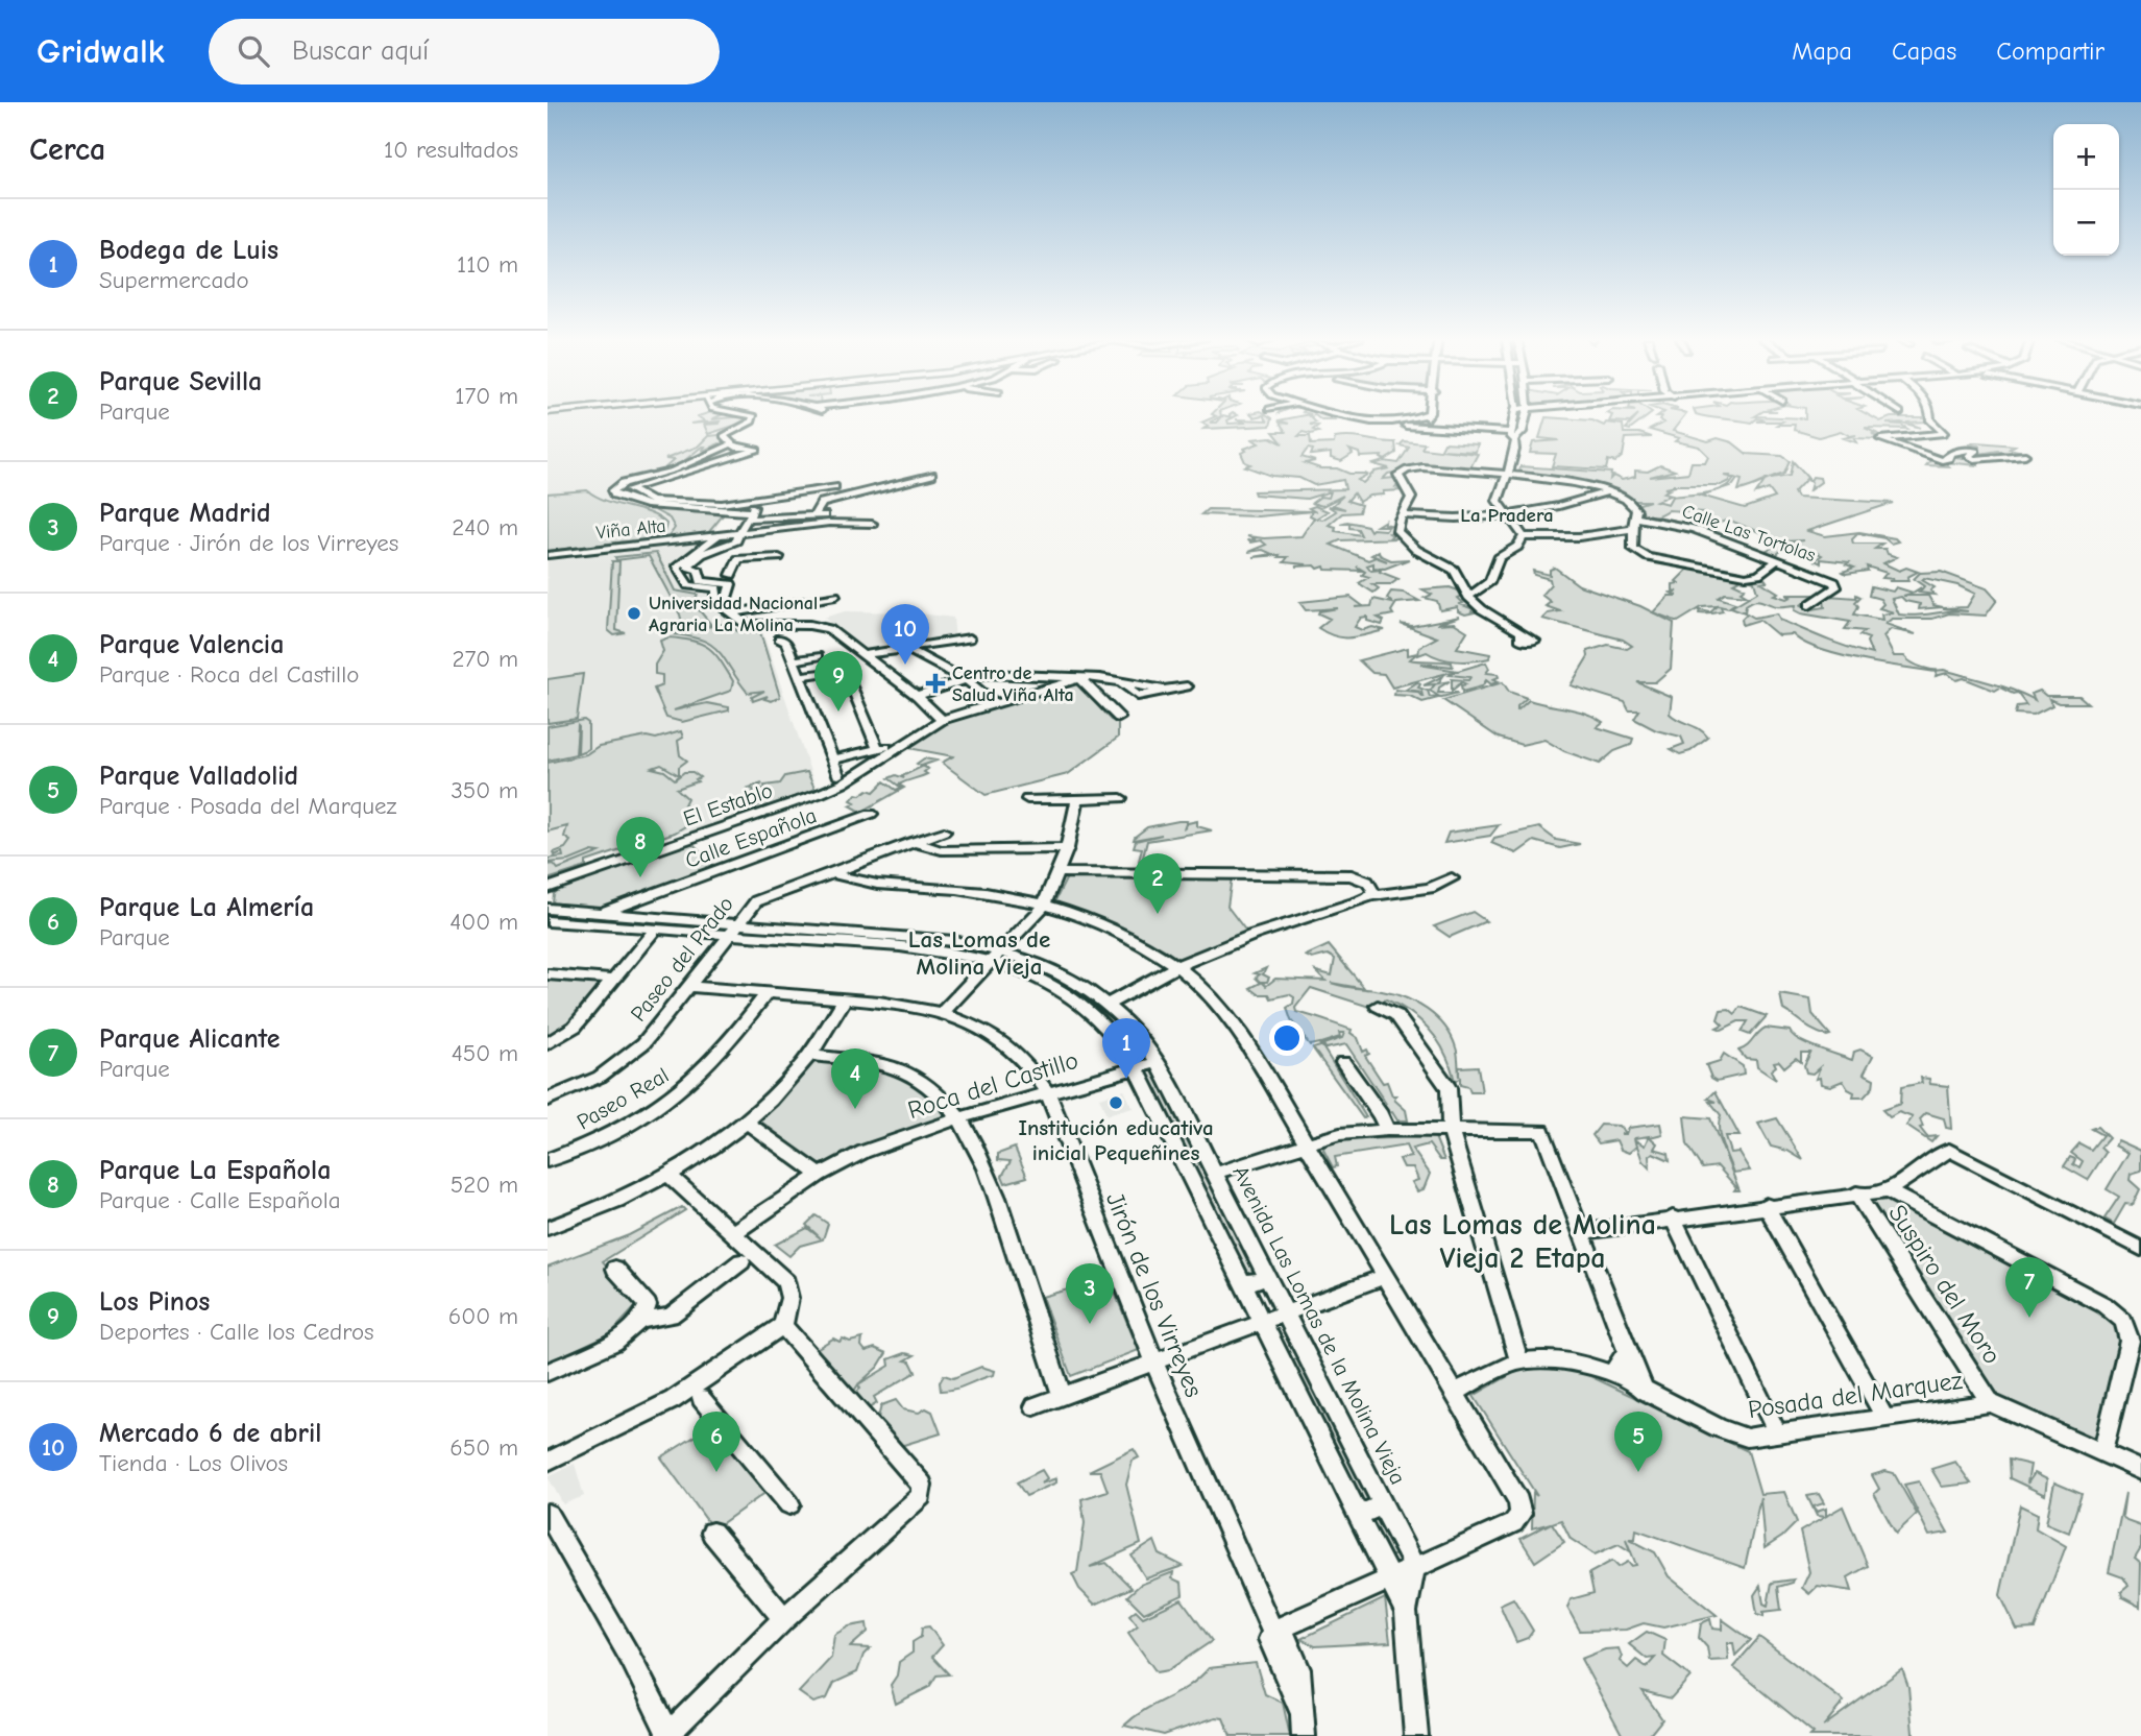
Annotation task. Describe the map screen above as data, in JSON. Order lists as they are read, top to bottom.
{
  "streets": {
    "street": [
      "Viña Alta",
      "Calle Las Tortolas",
      "El Establo",
      "Calle Española",
      "Paseo del Prado",
      "Roca del Castillo",
      "Paseo Real",
      "Suspiro del Moro",
      "Jirón de los Virreyes",
      "Avenida Las Lomas de la Molina Vieja",
      "Posada del Marquez"
    ]
  },
  "crossings": [
    ["Calle Española", "Avenida Las Lomas de la Molina Vieja"],
    ["Paseo del Prado", "Jirón de los Virreyes"],
    ["Paseo del Prado", "Avenida Las Lomas de la Molina Vieja"],
    ["Roca del Castillo", "Jirón de los Virreyes"],
    ["Roca del Castillo", "Avenida Las Lomas de la Molina Vieja"],
    ["Paseo Real", "Jirón de los Virreyes"],
    ["Suspiro del Moro", "Posada del Marquez"]
  ],
  "districts": ["La Pradera", "Las Lomas de Molina Vieja", "Las Lomas de Molina Vieja 2 Etapa"],
  "places": {
    "other": ["Universidad Nacional Agraria La Molina", "Institución educativa inicial Pequeñines"],
    "health": ["Centro de Salud Viña Alta"]
  },
  "page": {
    "header": "Gridwalk",
    "search": "Buscar aquí",
    "nav": ["Mapa", "Capas", "Compartir"],
    "heading": ["Cerca", "10 resultados"],
    "map_buttons": ["+", "−"],
    "list": [
      {
        "mark": "1",
        "name": "Bodega de Luis",
        "note": "Supermercado",
        "value": "110 m"
      },
      {
        "mark": "2",
        "name": "Parque Sevilla",
        "note": "Parque",
        "value": "170 m"
      },
      {
        "mark": "3",
        "name": "Parque Madrid",
        "note": "Parque · Jirón de los Virreyes",
        "value": "240 m"
      },
      {
        "mark": "4",
        "name": "Parque Valencia",
        "note": "Parque · Roca del Castillo",
        "value": "270 m"
      },
      {
        "mark": "5",
        "name": "Parque Valladolid",
        "note": "Parque · Posada del Marquez",
        "value": "350 m"
      },
      {
        "mark": "6",
        "name": "Parque La Almería",
        "note": "Parque",
        "value": "400 m"
      },
      {
        "mark": "7",
        "name": "Parque Alicante",
        "note": "Parque",
        "value": "450 m"
      },
      {
        "mark": "8",
        "name": "Parque La Española",
        "note": "Parque · Calle Española",
        "value": "520 m"
      },
      {
        "mark": "9",
        "name": "Los Pinos",
        "note": "Deportes · Calle los Cedros",
        "value": "600 m"
      },
      {
        "mark": "10",
        "name": "Mercado 6 de abril",
        "note": "Tienda · Los Olivos",
        "value": "650 m"
      }
    ],
    "pins": [
      "10",
      "9",
      "8",
      "2",
      "1",
      "4",
      "7",
      "3",
      "5",
      "6"
    ]
  }
}
